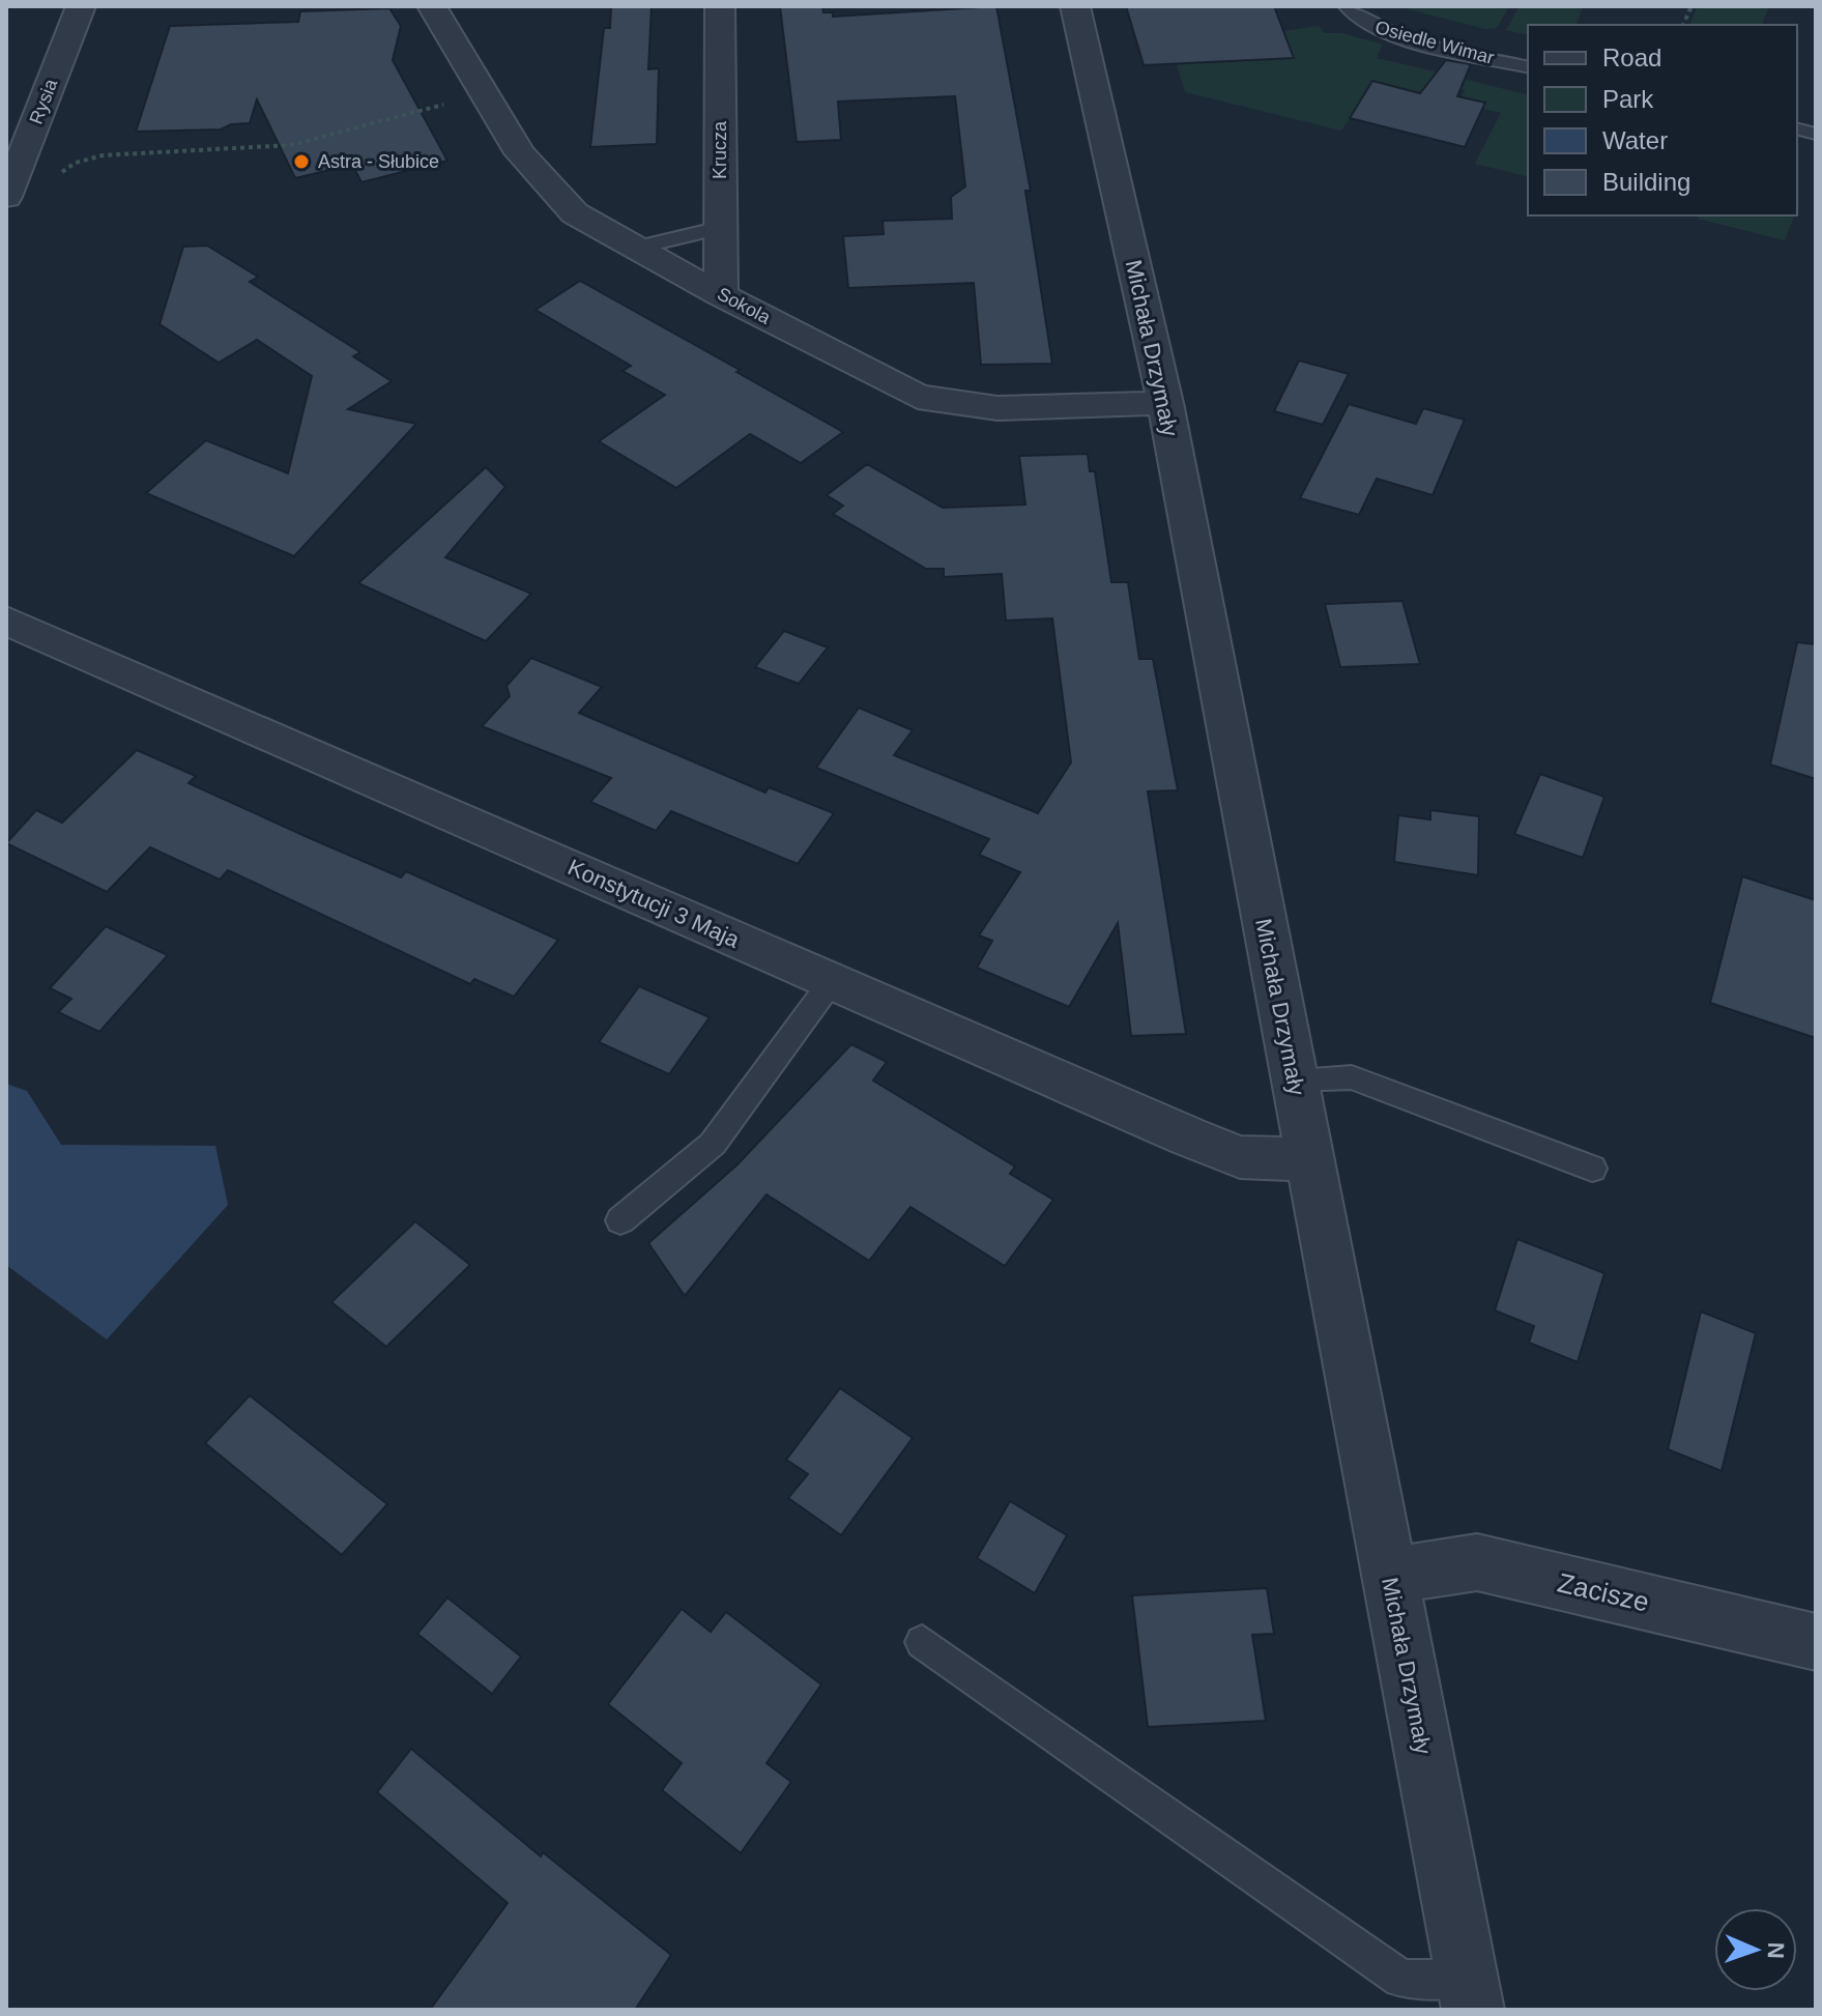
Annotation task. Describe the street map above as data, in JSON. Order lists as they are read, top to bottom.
{
  "streets": {
    "street": [
      "Rysia",
      "Krucza",
      "Sokola",
      "Michała Drzymały",
      "Konstytucji 3 Maja",
      "Zacisze"
    ],
    "lane": ["Osiedle Wimar"]
  },
  "crossings": [
    ["Krucza", "Sokola"],
    ["Sokola", "Michała Drzymały"],
    ["Michała Drzymały", "Konstytucji 3 Maja"],
    ["Michała Drzymały", "Zacisze"]
  ],
  "places": ["Astra - Słubice"],
  "legend": [
    "Road",
    "Park",
    "Water",
    "Building"
  ],
  "north": "right"
}
